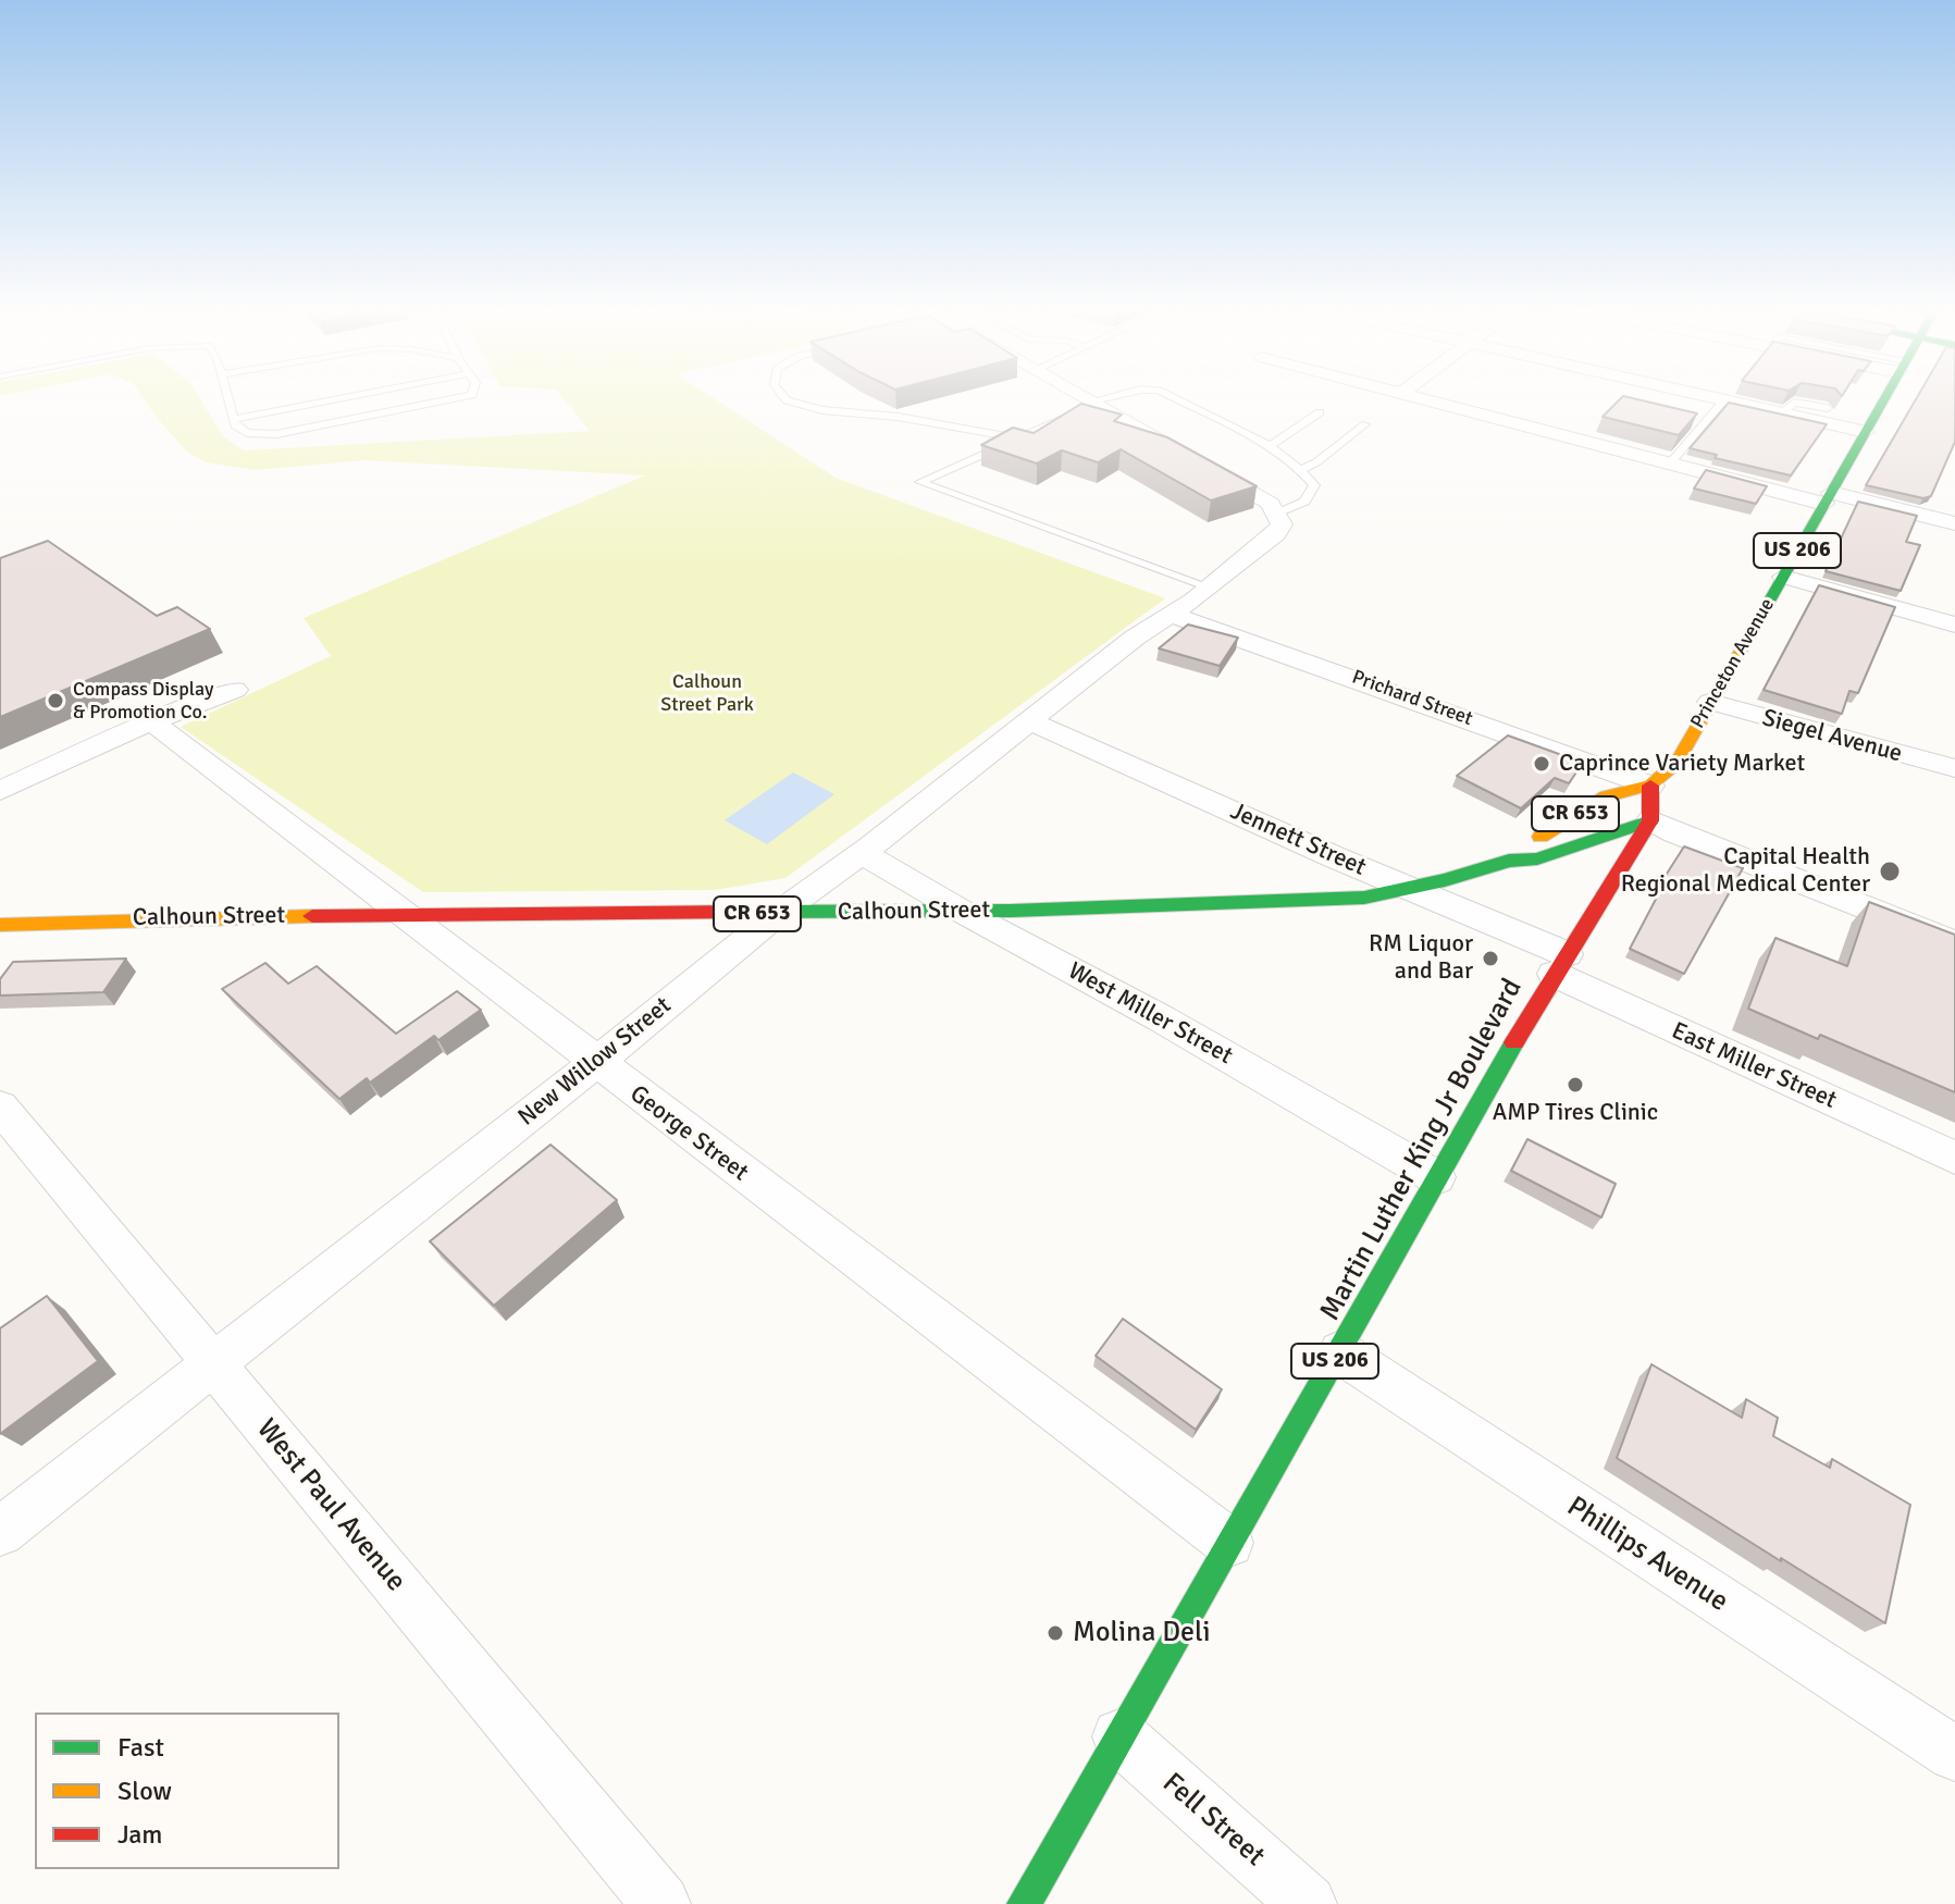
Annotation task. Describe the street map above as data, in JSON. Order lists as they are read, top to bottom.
{
  "streets": {
    "main road": [
      "US 206",
      "Princeton Avenue",
      "CR 653",
      "Calhoun Street",
      "Martin Luther King Jr Boulevard"
    ],
    "street": [
      "Prichard Street",
      "Siegel Avenue",
      "Jennett Street",
      "West Miller Street",
      "New Willow Street",
      "East Miller Street",
      "George Street",
      "West Paul Avenue",
      "Phillips Avenue",
      "Fell Street"
    ]
  },
  "crossings": [
    ["Princeton Avenue", "Prichard Street"],
    ["Princeton Avenue", "Siegel Avenue"],
    ["Princeton Avenue", "Calhoun Street"],
    ["Prichard Street", "Calhoun Street"],
    ["Prichard Street", "New Willow Street"],
    ["Jennett Street", "Calhoun Street"],
    ["Jennett Street", "New Willow Street"],
    ["Jennett Street", "East Miller Street"],
    ["Jennett Street", "Martin Luther King Jr Boulevard"],
    ["Calhoun Street", "West Miller Street"],
    ["Calhoun Street", "New Willow Street"],
    ["Calhoun Street", "George Street"],
    ["Calhoun Street", "Martin Luther King Jr Boulevard"],
    ["West Miller Street", "New Willow Street"],
    ["West Miller Street", "Martin Luther King Jr Boulevard"],
    ["New Willow Street", "George Street"],
    ["New Willow Street", "West Paul Avenue"],
    ["East Miller Street", "Martin Luther King Jr Boulevard"],
    ["George Street", "Martin Luther King Jr Boulevard"],
    ["Martin Luther King Jr Boulevard", "Phillips Avenue"],
    ["Martin Luther King Jr Boulevard", "Fell Street"]
  ],
  "parks": ["Calhoun Street Park"],
  "places": [
    "Compass Display & Promotion Co.",
    "Caprince Variety Market",
    "Capital Health Regional Medical Center",
    "RM Liquor and Bar",
    "AMP Tires Clinic",
    "Molina Deli"
  ],
  "legend": ["Fast", "Slow", "Jam"]
}
